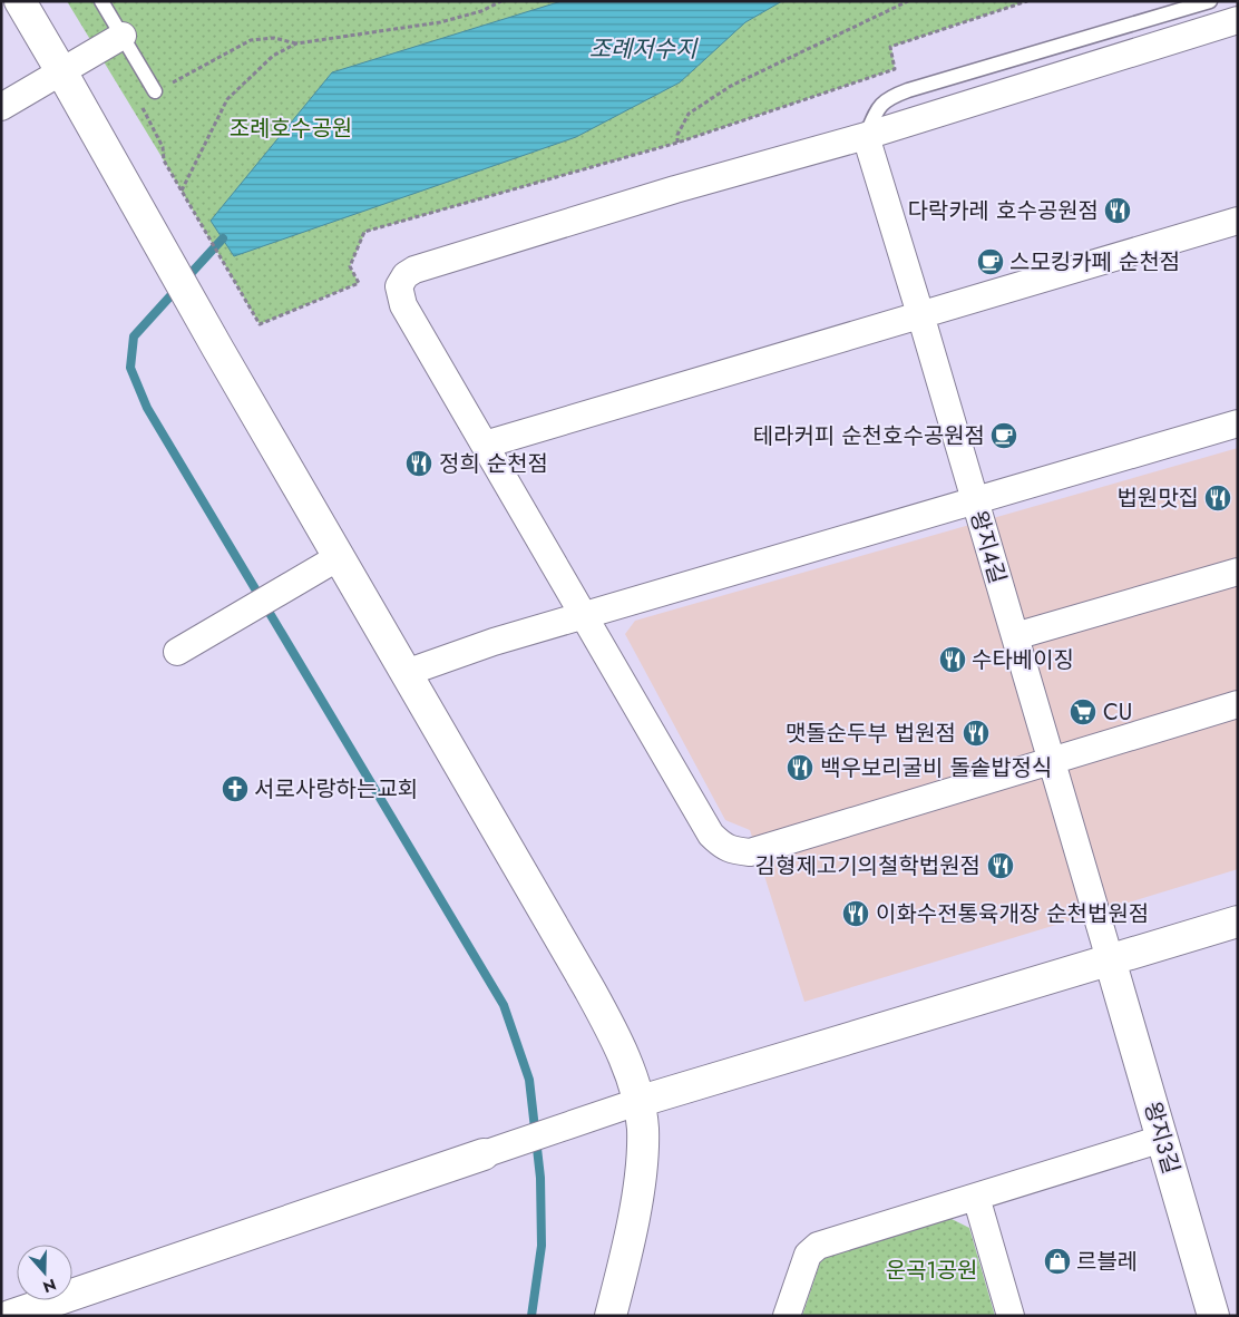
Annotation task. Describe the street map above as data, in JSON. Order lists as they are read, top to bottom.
{
  "streets": {
    "street": ["왕지4길", "왕지3길"]
  },
  "crossings": [
    ["왕지4길", "왕지3길"]
  ],
  "water": ["조례저수지"],
  "parks": ["조례호수공원", "운곡1공원"],
  "places": {
    "restaurant": [
      "다락카레 호수공원점",
      "정희 순천점",
      "법원맛집",
      "수타베이징",
      "맷돌순두부 법원점",
      "백우보리굴비 돌솥밥정식",
      "김형제고기의철학법원점",
      "이화수전통육개장 순천법원점"
    ],
    "cafe": ["스모킹카페 순천점", "테라커피 순천호수공원점"],
    "supermarket": ["CU"],
    "church": ["서로사랑하는교회"],
    "shop": ["르블레"]
  },
  "north": "bottom"
}
